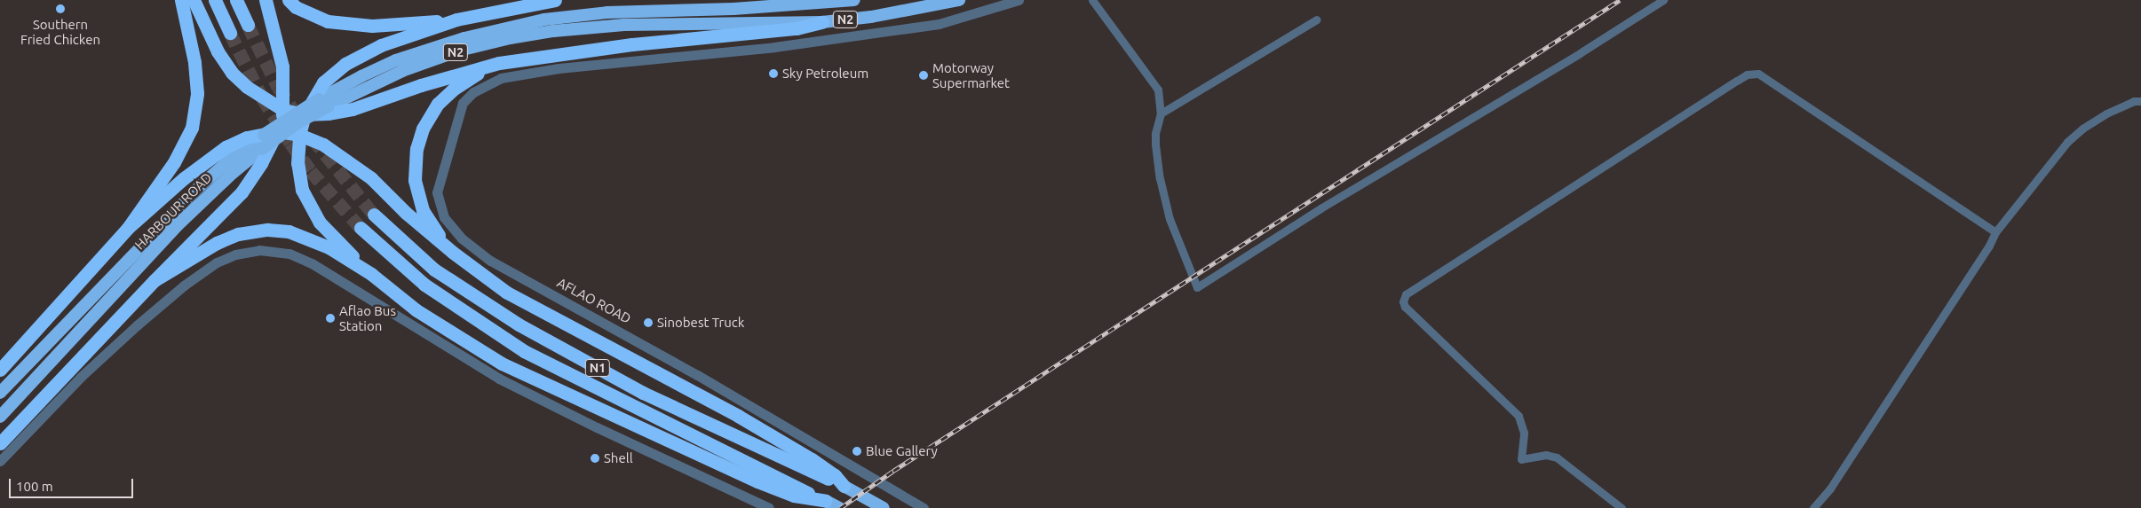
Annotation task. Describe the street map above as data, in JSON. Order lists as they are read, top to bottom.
{
  "streets": {
    "highway": ["N2", "HARBOUR ROAD", "N1"],
    "street": ["AFLAO ROAD"]
  },
  "crossings": [
    ["N2", "HARBOUR ROAD"]
  ],
  "places": [
    "Southern Fried Chicken",
    "Sky Petroleum",
    "Motorway Supermarket",
    "Aflao Bus Station",
    "Sinobest Truck",
    "Blue Gallery",
    "Shell"
  ],
  "scale_bar": "100 m"
}
